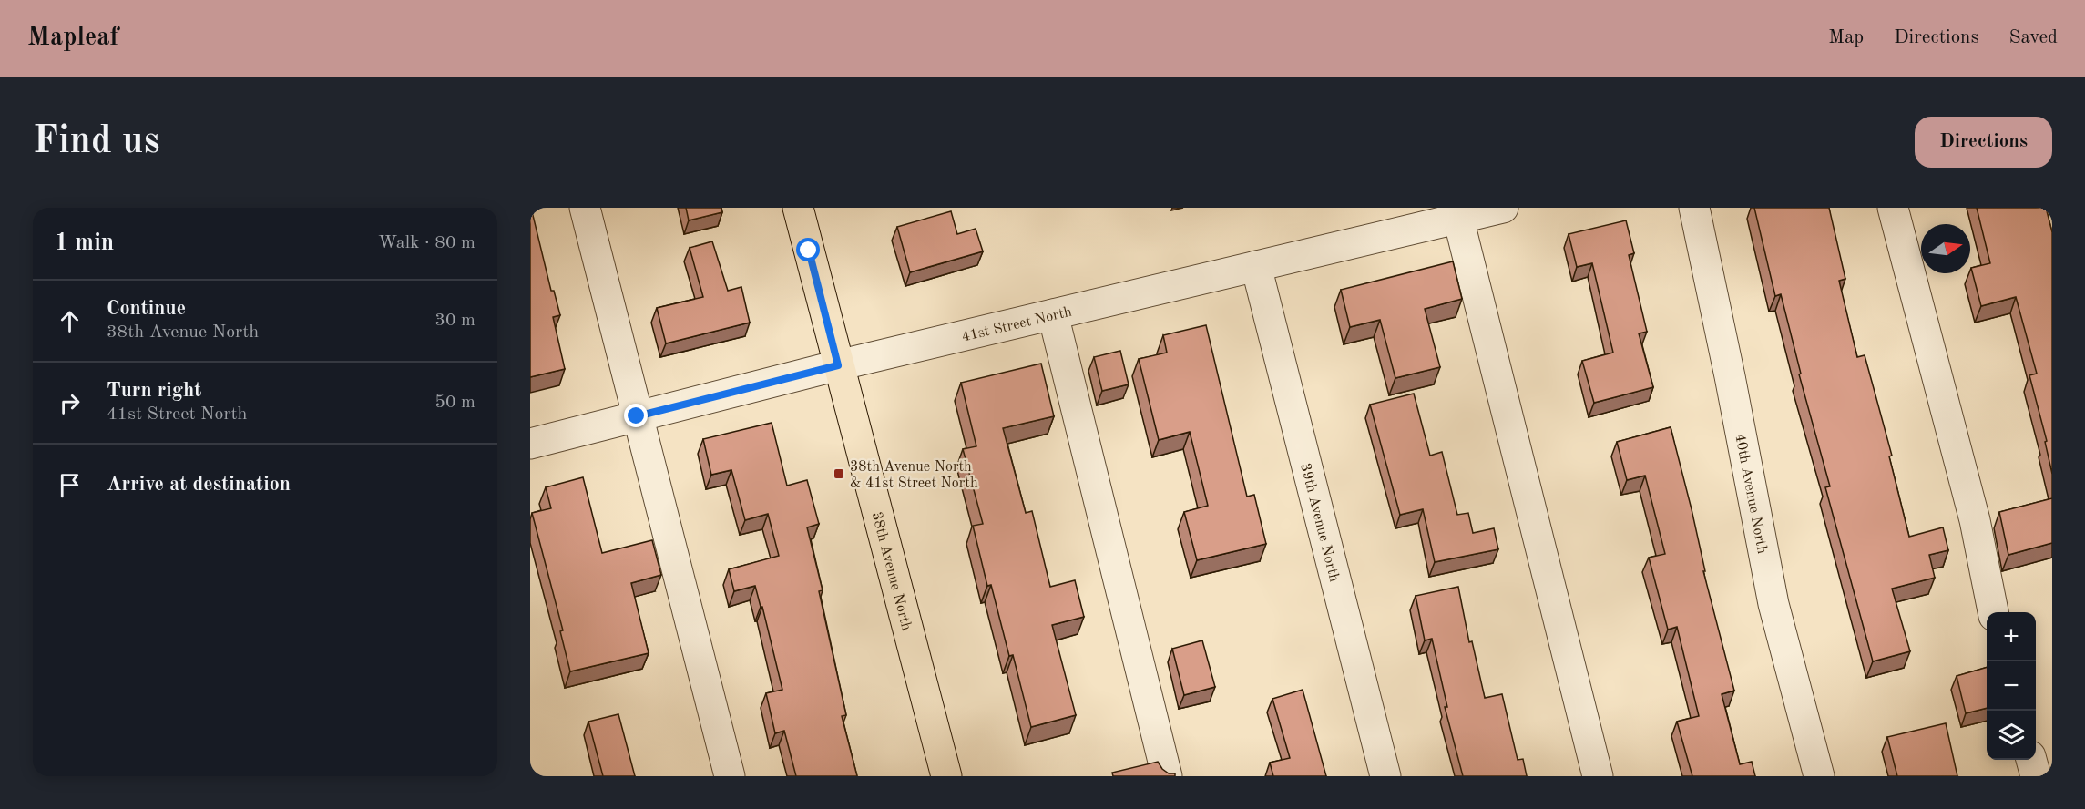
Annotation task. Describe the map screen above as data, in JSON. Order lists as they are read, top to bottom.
{
  "streets": {
    "main road": ["38th Avenue North"],
    "street": ["41st Street North", "40th Avenue North", "39th Avenue North"]
  },
  "crossings": [
    ["41st Street North", "39th Avenue North"],
    ["41st Street North", "38th Avenue North"]
  ],
  "places": {
    "transit": ["38th Avenue North & 41st Street North"]
  },
  "north": "right",
  "page": {
    "header": "Mapleaf",
    "nav": ["Map", "Directions", "Saved"],
    "buttons": "Directions",
    "title": "Find us",
    "heading": ["1 min", "Walk · 80 m"],
    "list": [
      ["Continue", "38th Avenue North", "30 m"],
      ["Turn right", "41st Street North", "50 m"],
      "Arrive at destination"
    ],
    "map_buttons": ["+", "−"]
  }
}
